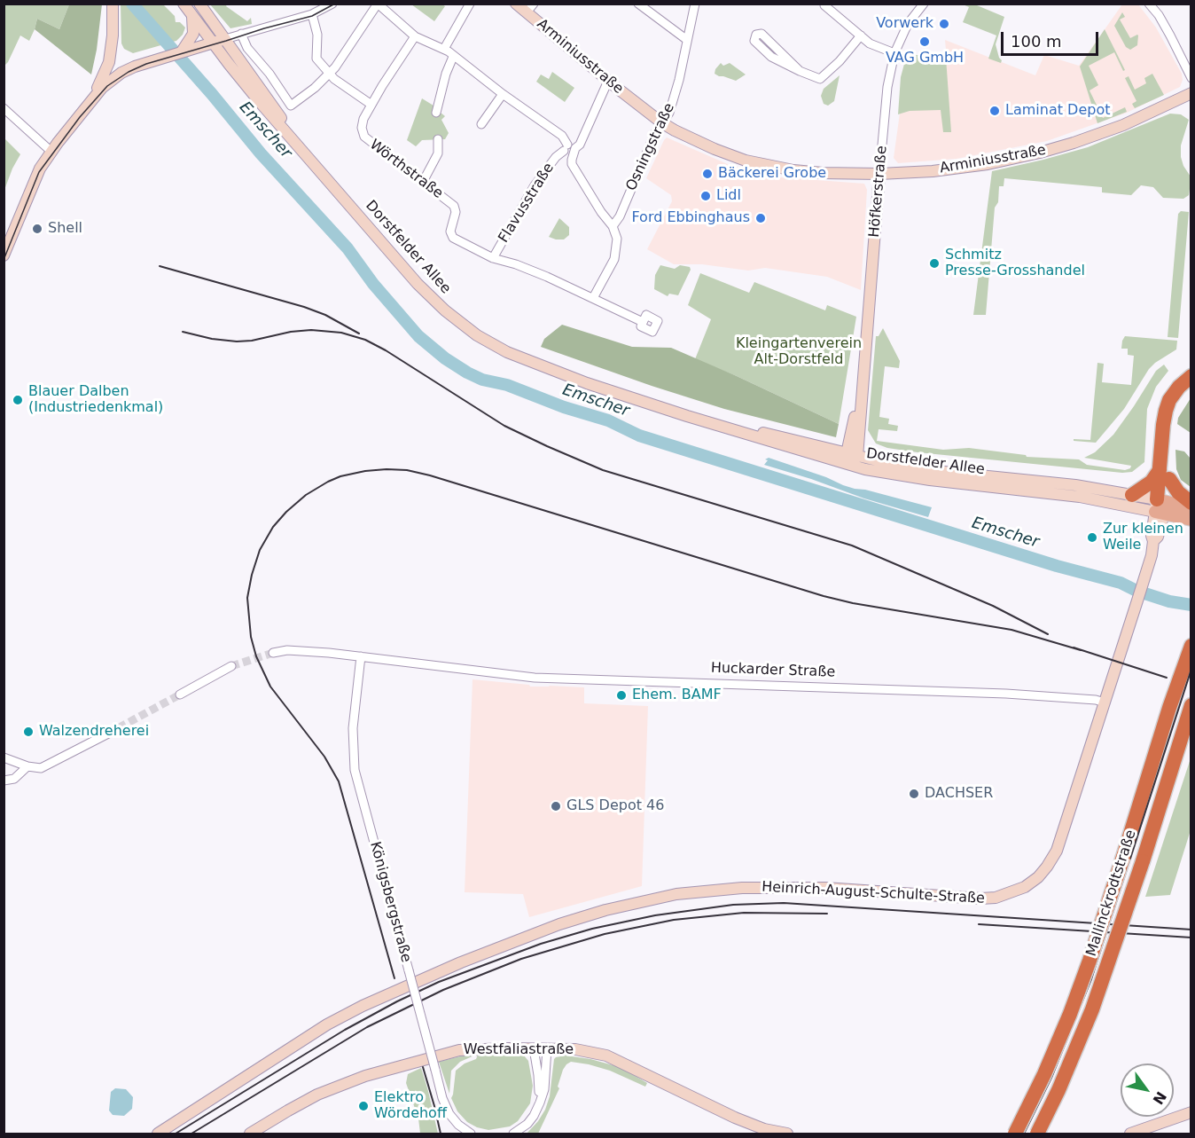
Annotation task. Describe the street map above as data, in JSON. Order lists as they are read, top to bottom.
{
  "streets": {
    "highway": ["Mallinckrodtstraße"],
    "main road": [
      "Arminiusstraße",
      "Höfkerstraße",
      "Dorstfelder Allee",
      "Heinrich-August-Schulte-Straße",
      "Westfaliastraße"
    ],
    "street": [
      "Osningstraße",
      "Wörthstraße",
      "Flavusstraße",
      "Huckarder Straße",
      "Königsbergstraße"
    ]
  },
  "crossings": [
    ["Arminiusstraße", "Osningstraße"],
    ["Arminiusstraße", "Höfkerstraße"],
    ["Wörthstraße", "Flavusstraße"],
    ["Höfkerstraße", "Dorstfelder Allee"],
    ["Huckarder Straße", "Heinrich-August-Schulte-Straße"],
    ["Huckarder Straße", "Königsbergstraße"]
  ],
  "water": ["Emscher"],
  "parks": ["Kleingartenverein Alt-Dorstfeld"],
  "places": [
    "Vorwerk",
    "VAG GmbH",
    "Laminat Depot",
    "Bäckerei Grobe",
    "Lidl",
    "Ford Ebbinghaus",
    "Shell",
    "Schmitz Presse-Grosshandel",
    "Blauer Dalben (Industriedenkmal)",
    "Zur kleinen Weile",
    "Ehem. BAMF",
    "Walzendreherei",
    "DACHSER",
    "GLS Depot 46",
    "Elektro Wördehoff"
  ],
  "scale_bar": "100 m",
  "north": "bottom right"
}
